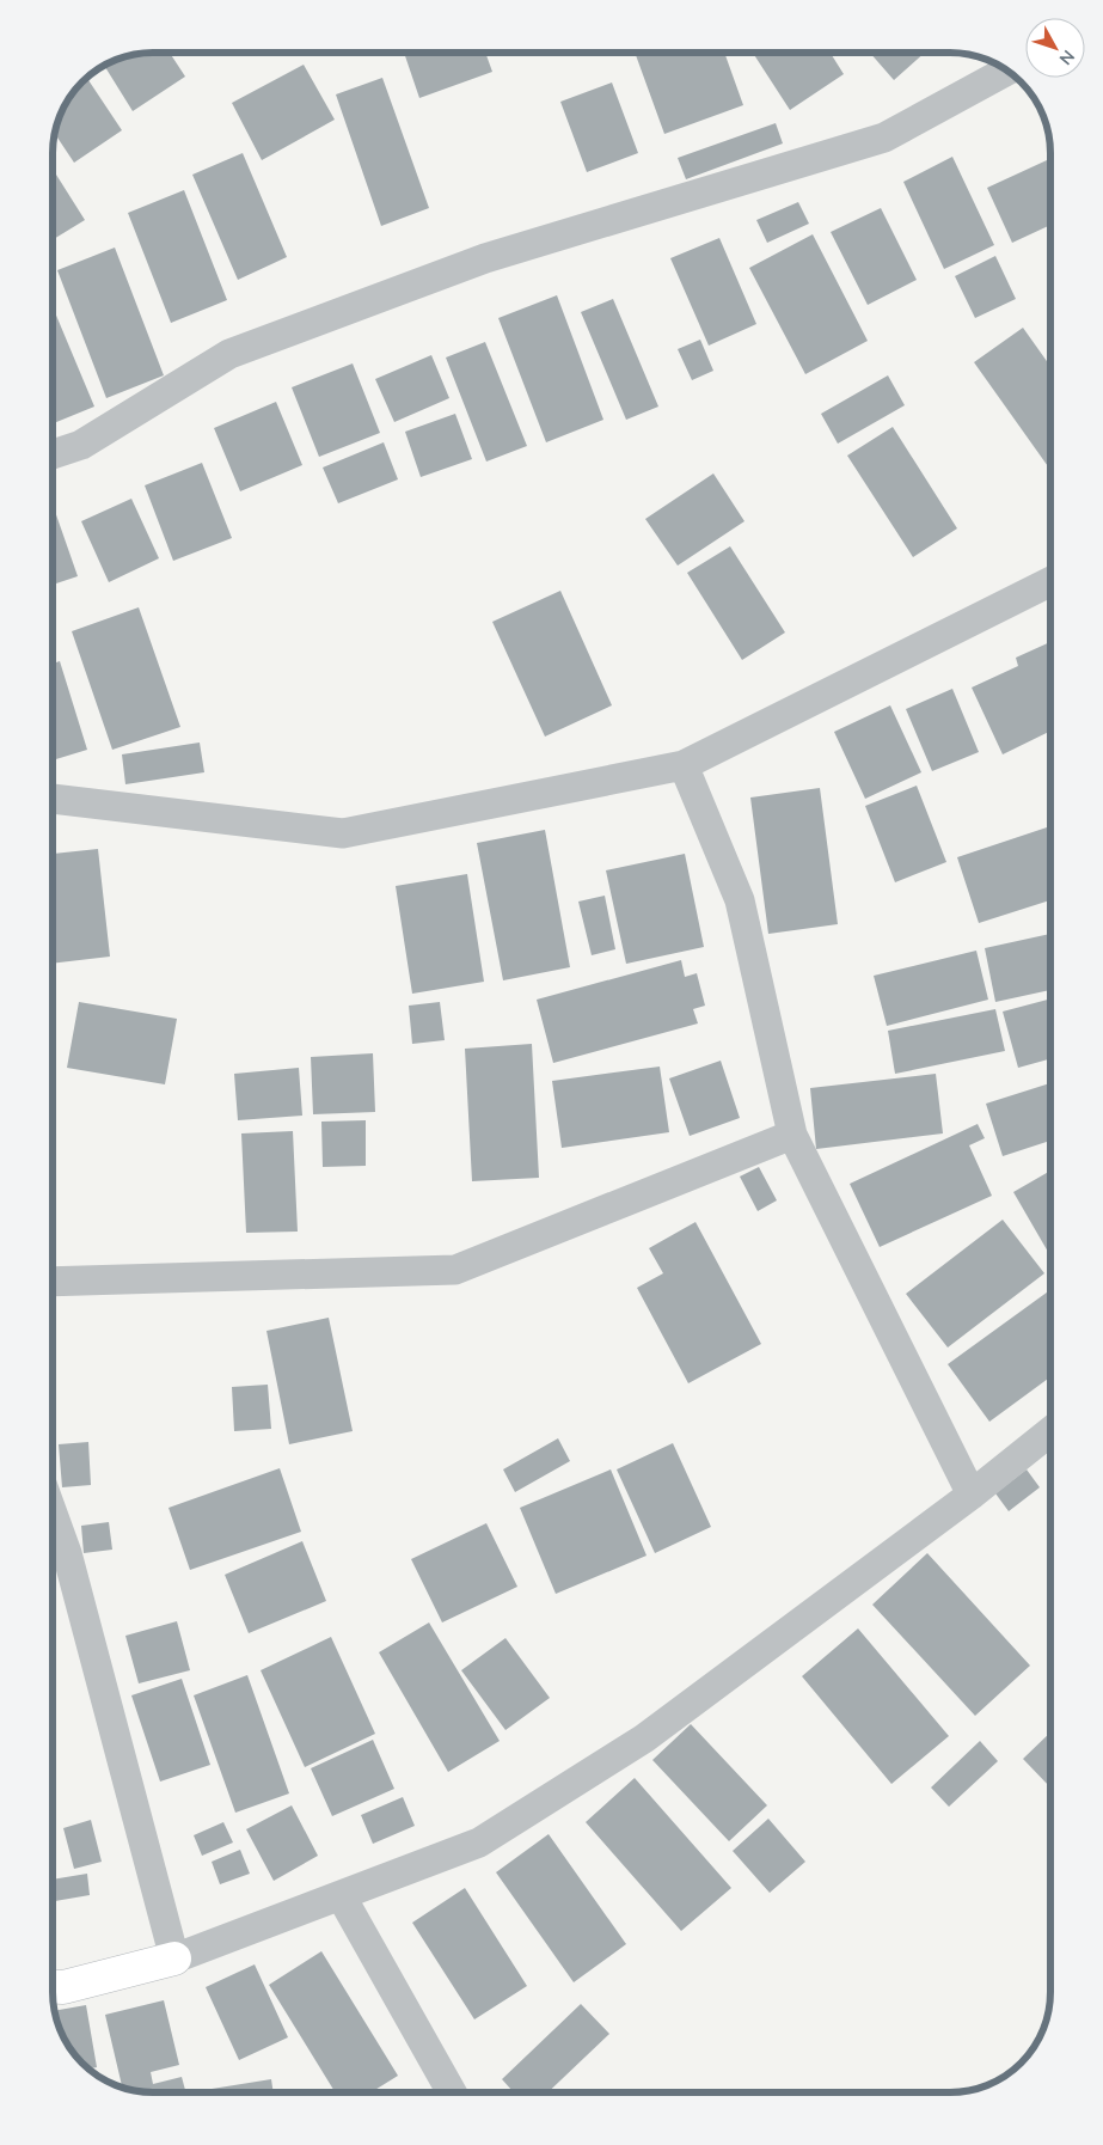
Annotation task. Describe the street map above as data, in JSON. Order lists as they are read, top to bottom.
{
  "north": "bottom right"
}
